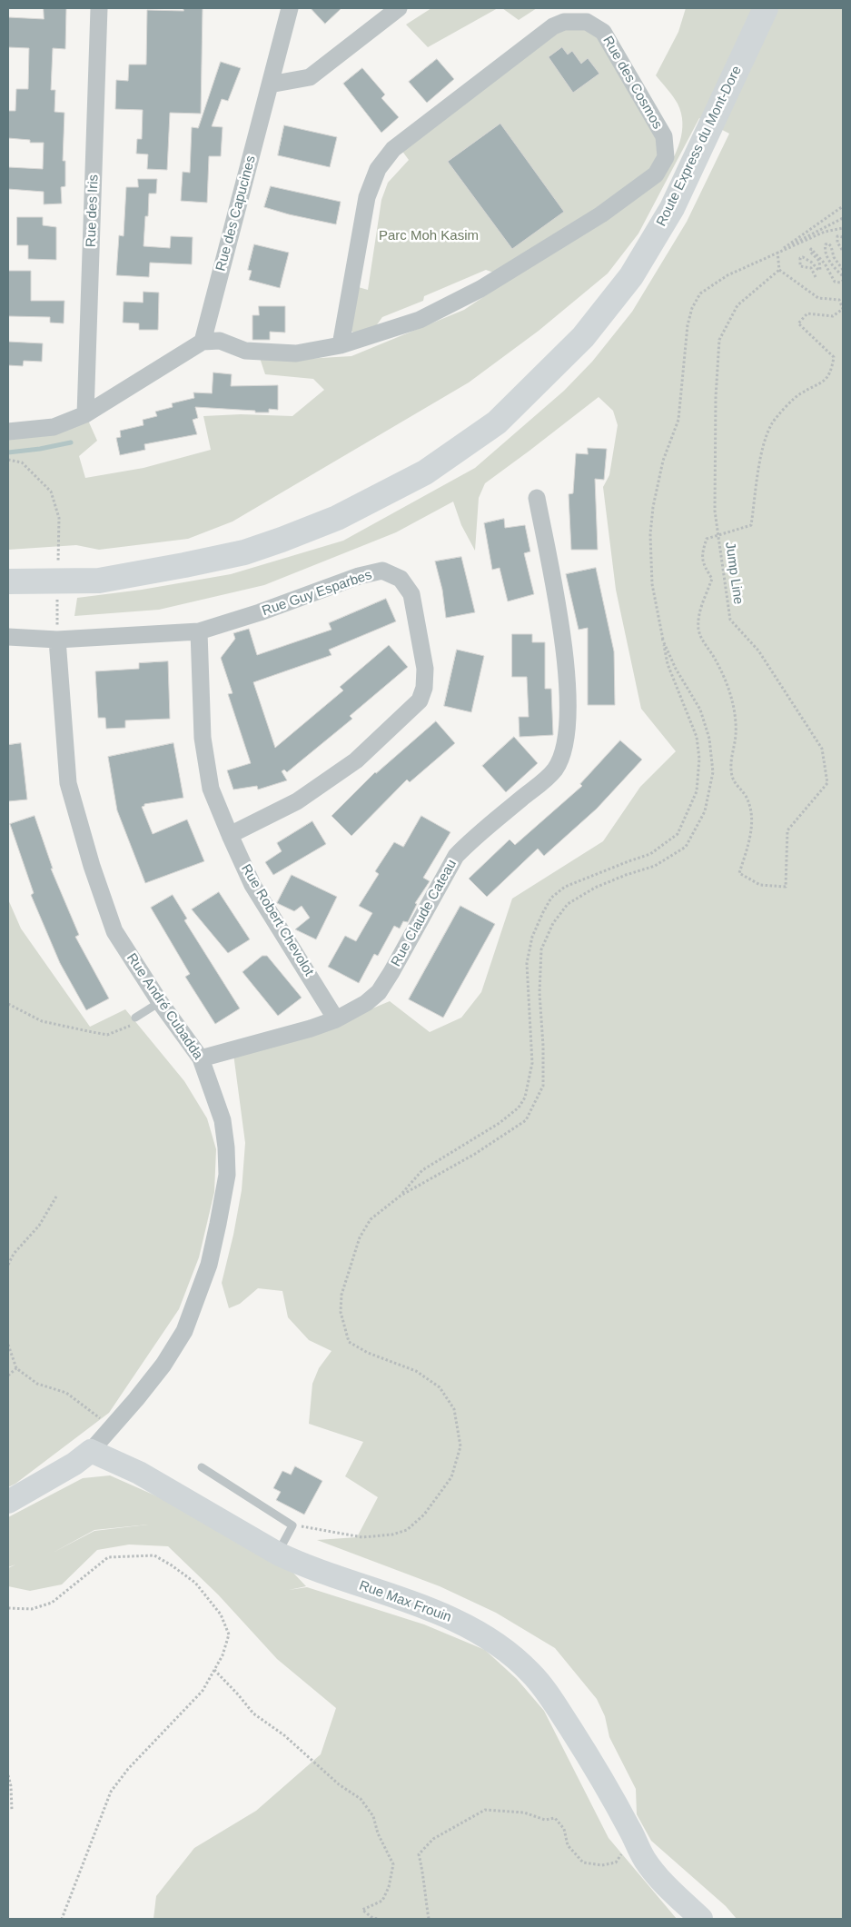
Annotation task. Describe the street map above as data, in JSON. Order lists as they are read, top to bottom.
{
  "streets": {
    "main road": ["Route Express du Mont-Dore"],
    "street": [
      "Rue des Cosmos",
      "Rue des Iris",
      "Rue des Capucines",
      "Rue Guy Esparbes",
      "Rue Claude Cateau",
      "Rue Robert Chevolot",
      "Rue André Cubadda",
      "Rue Max Frouin"
    ],
    "path": ["Jump Line"]
  },
  "crossings": [
    ["Rue des Cosmos", "Rue des Capucines"],
    ["Rue Guy Esparbes", "Rue Robert Chevolot"],
    ["Rue Guy Esparbes", "Rue André Cubadda"],
    ["Rue Claude Cateau", "Rue Robert Chevolot"],
    ["Rue Claude Cateau", "Rue André Cubadda"],
    ["Rue André Cubadda", "Rue Max Frouin"]
  ],
  "parks": ["Parc Moh Kasim"]
}
